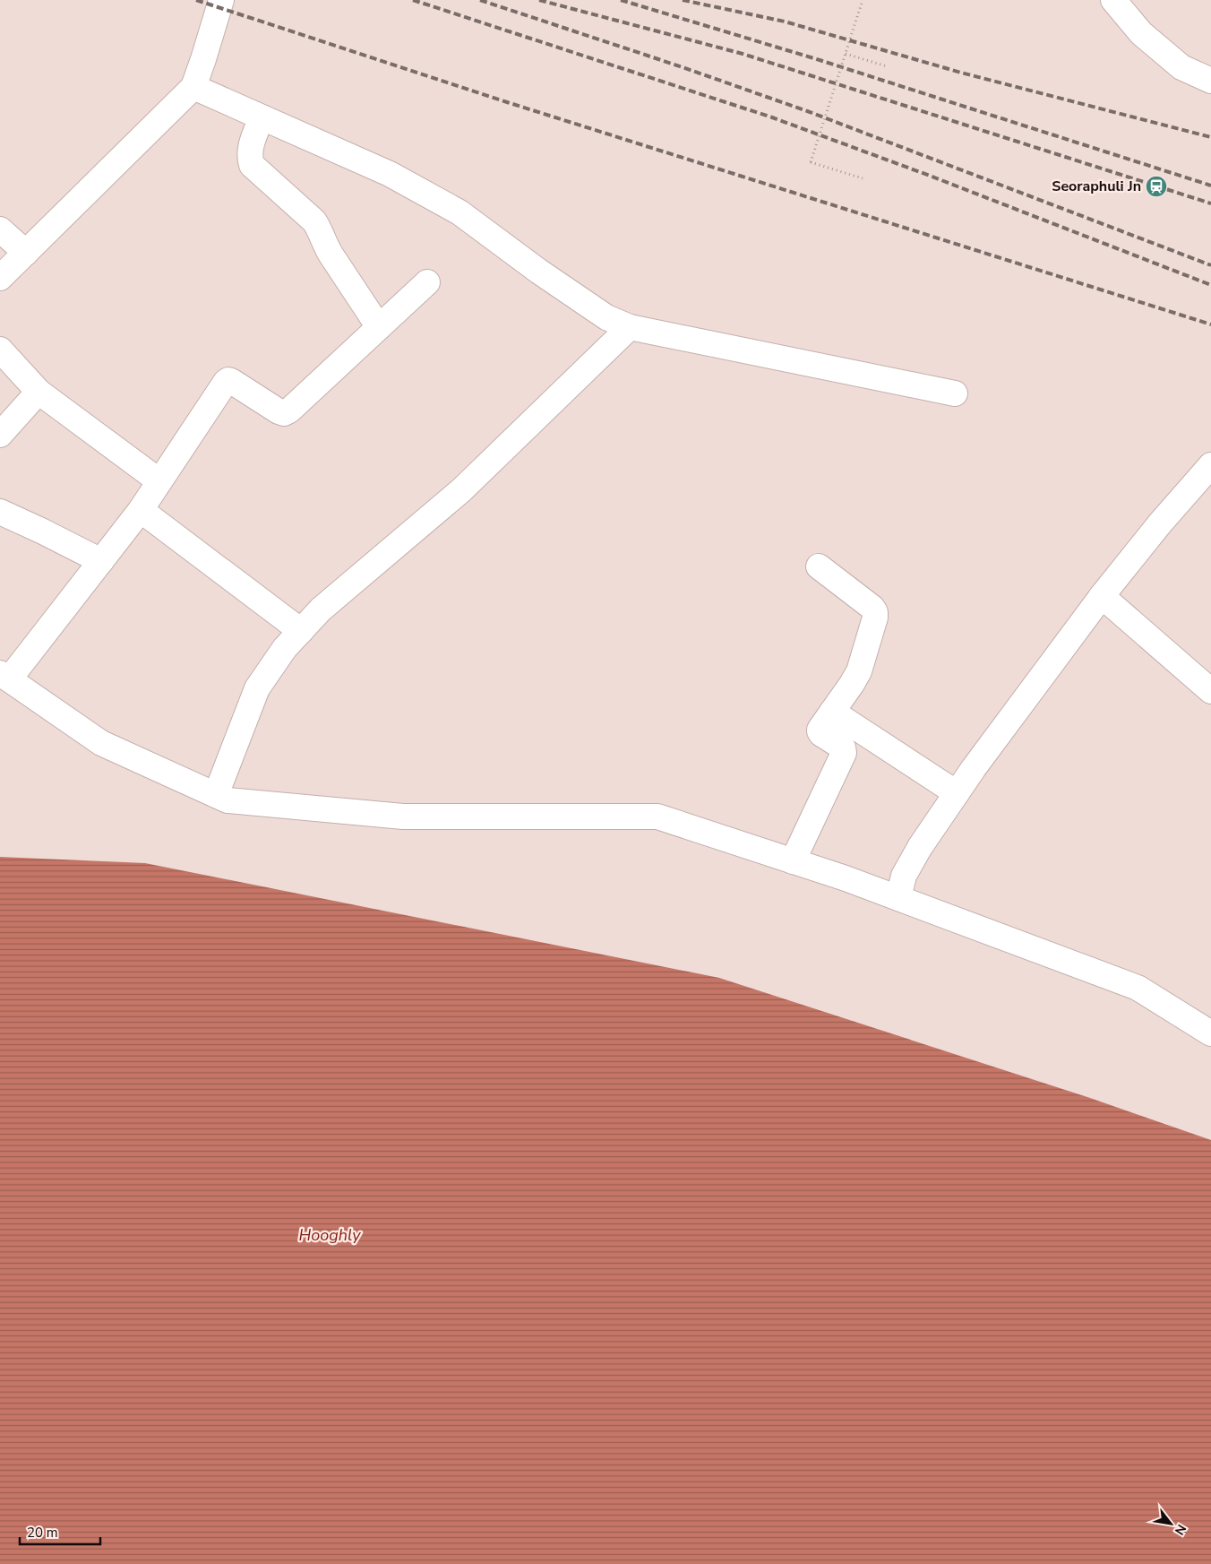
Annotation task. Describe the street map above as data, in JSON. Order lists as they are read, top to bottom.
{
  "water": ["Hooghly"],
  "places": {
    "station": ["Seoraphuli Jn"]
  },
  "scale_bar": "20 m",
  "north": "bottom right"
}
